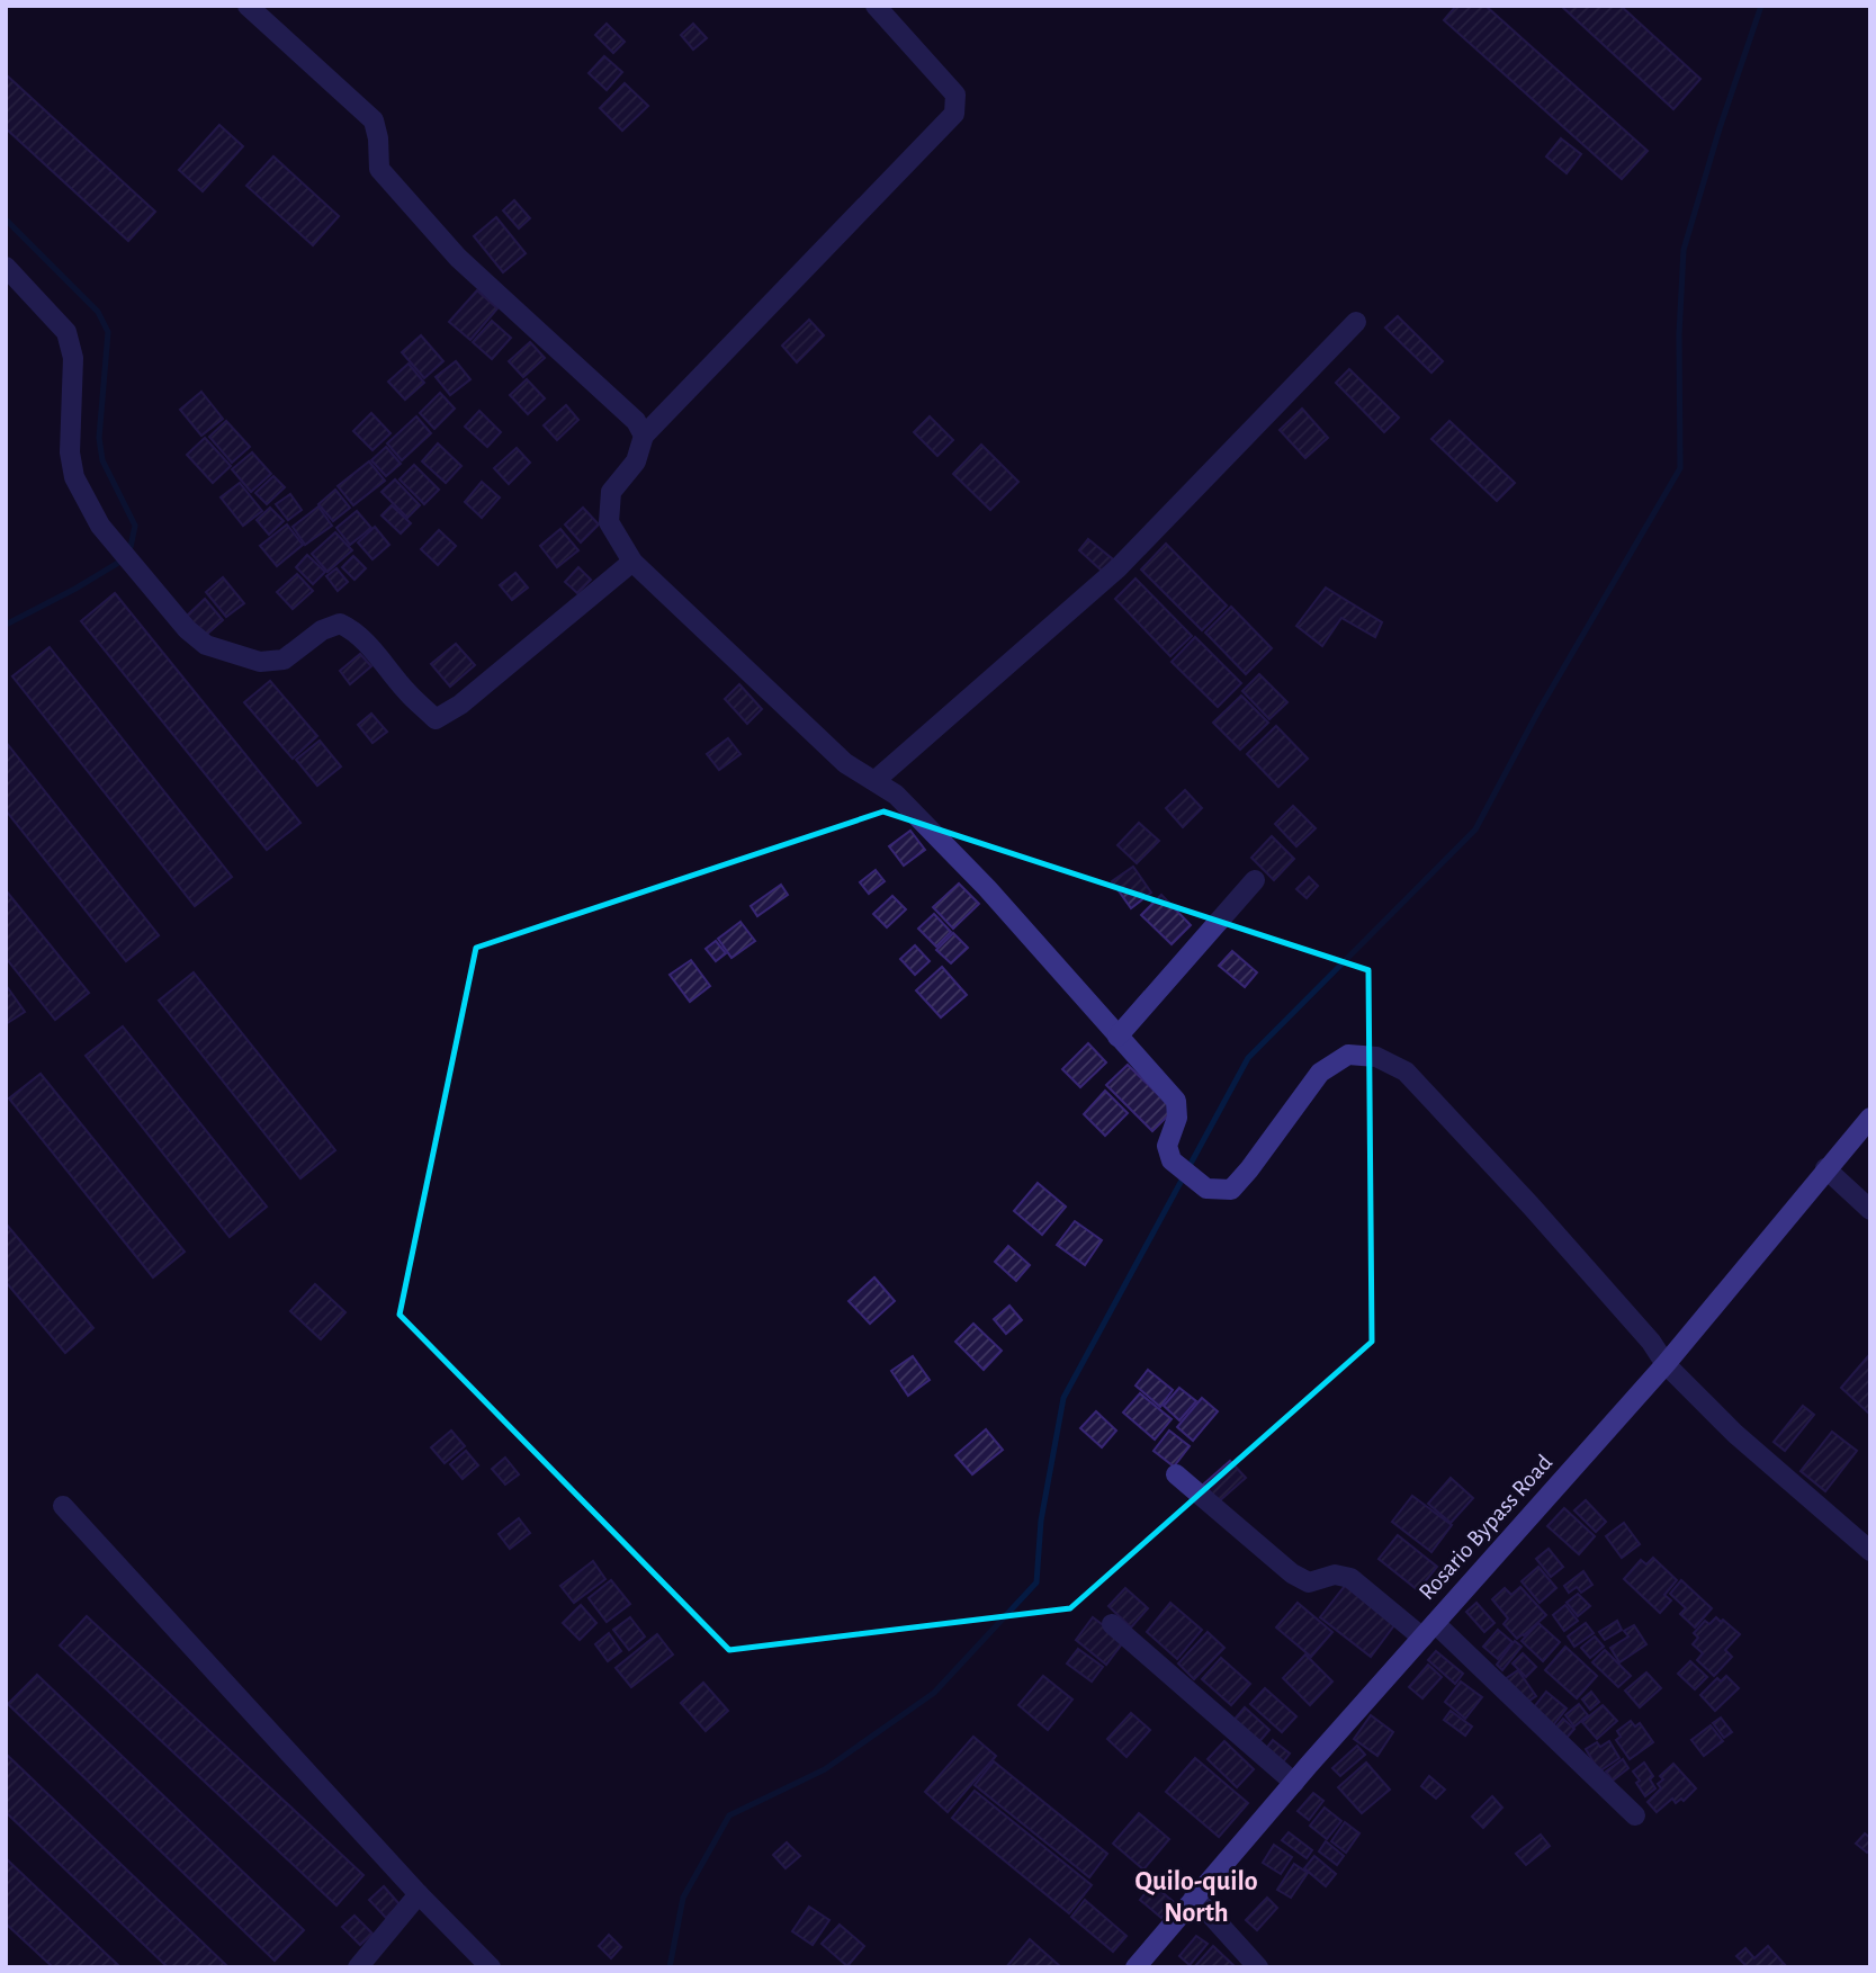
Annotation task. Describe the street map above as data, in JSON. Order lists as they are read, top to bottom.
{
  "streets": {
    "main road": ["Rosario Bypass Road"]
  },
  "districts": ["Quilo-quilo North"]
}
